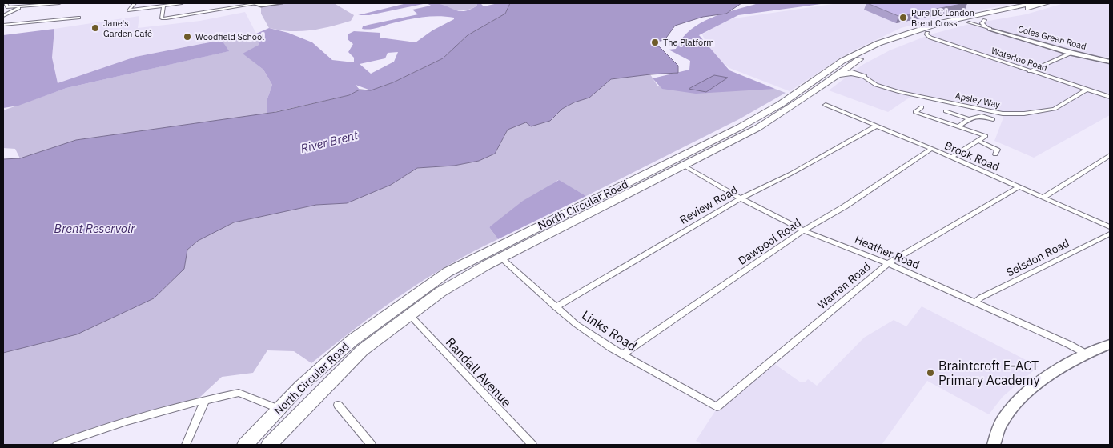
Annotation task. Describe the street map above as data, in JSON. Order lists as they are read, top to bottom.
{
  "streets": {
    "highway": ["North Circular Road"],
    "street": [
      "Coles Green Road",
      "Waterloo Road",
      "Apsley Way",
      "Brook Road",
      "Review Road",
      "Dawpool Road",
      "Heather Road",
      "Selsdon Road",
      "Warren Road",
      "Links Road",
      "Randall Avenue"
    ]
  },
  "crossings": [
    ["Waterloo Road", "Apsley Way"],
    ["Brook Road", "Review Road"],
    ["Brook Road", "Dawpool Road"],
    ["Brook Road", "Warren Road"],
    ["North Circular Road", "Heather Road"],
    ["North Circular Road", "Links Road"],
    ["North Circular Road", "Randall Avenue"],
    ["Review Road", "Heather Road"],
    ["Review Road", "Links Road"],
    ["Dawpool Road", "Heather Road"],
    ["Dawpool Road", "Links Road"],
    ["Heather Road", "Selsdon Road"],
    ["Heather Road", "Warren Road"],
    ["Warren Road", "Links Road"]
  ],
  "water": ["River Brent", "Brent Reservoir"],
  "places": [
    "Pure DC London Brent Cross",
    "Jane's Garden Café",
    "Woodfield School",
    "The Platform",
    "Braintcroft E-ACT Primary Academy"
  ]
}
